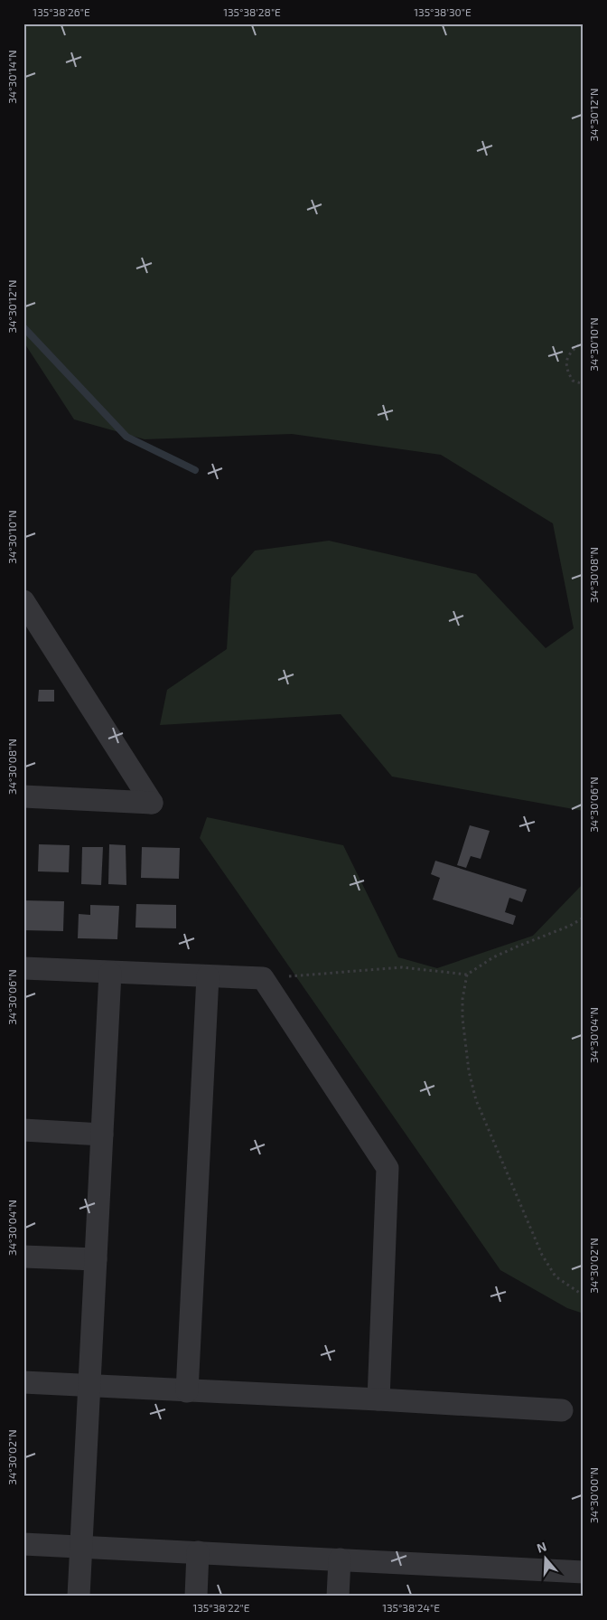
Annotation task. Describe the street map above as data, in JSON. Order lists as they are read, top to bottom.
{
  "north": "top",
  "coordinates": [
    "135°38'26\"E",
    "135°38'28\"E",
    "135°38'30\"E",
    "34°30'14\"N",
    "34°30'12\"N",
    "34°30'10\"N",
    "34°30'08\"N",
    "34°30'06\"N",
    "34°30'04\"N",
    "34°30'02\"N",
    "34°30'00\"N",
    "135°38'22\"E",
    "135°38'24\"E"
  ]
}
